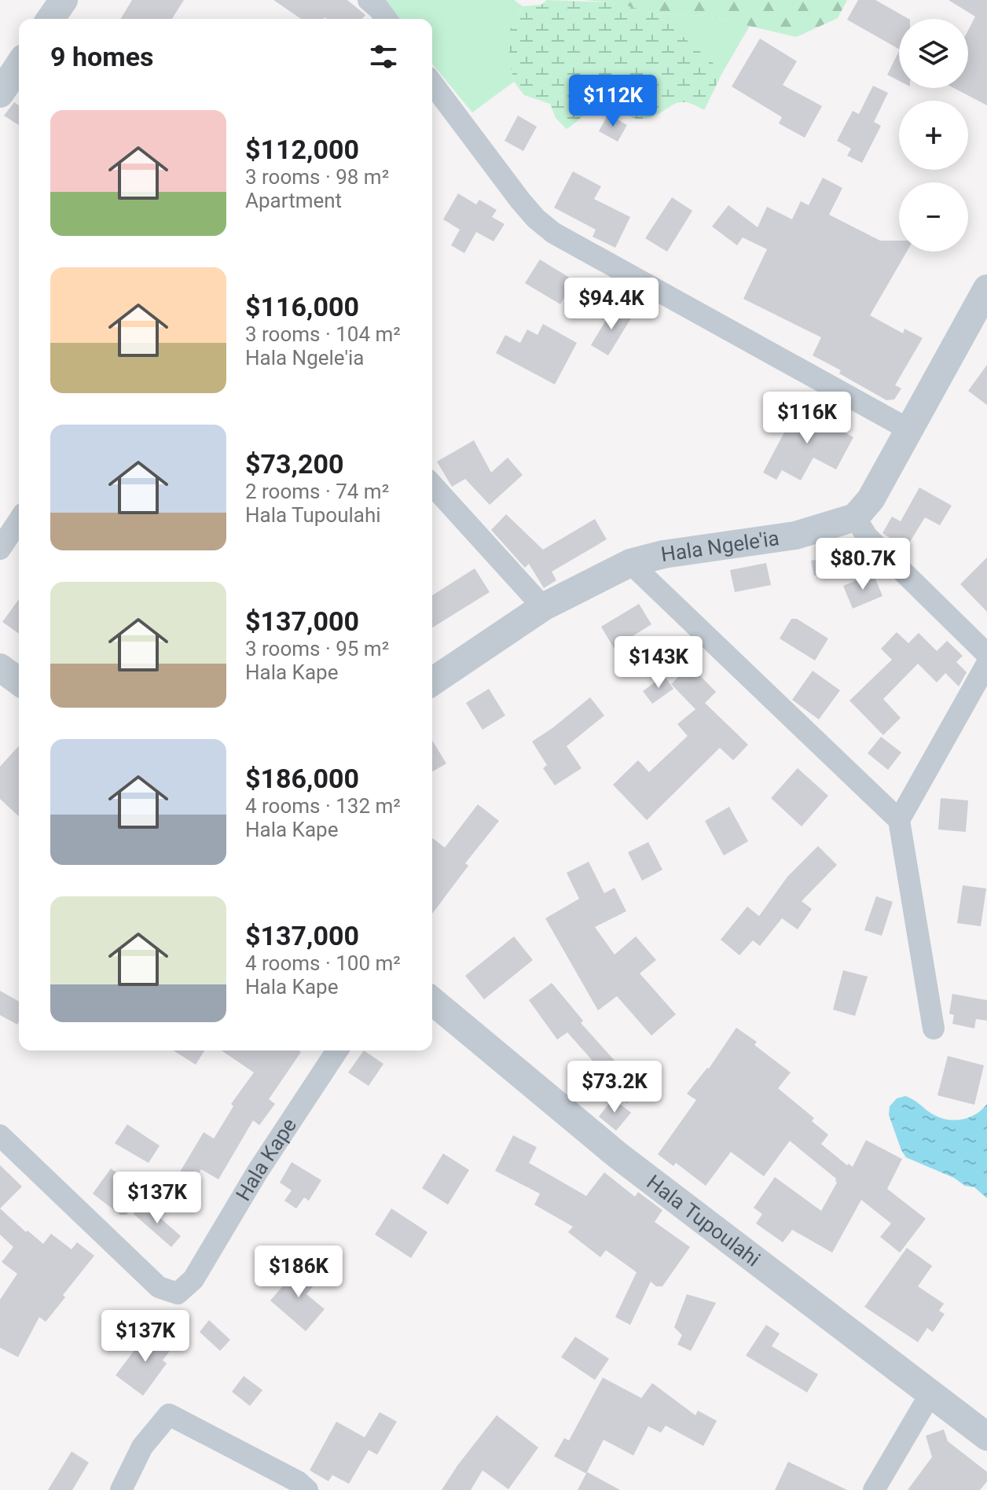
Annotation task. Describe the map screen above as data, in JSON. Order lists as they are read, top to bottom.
{
  "streets": {
    "street": ["Hala Ngele'ia", "Hala Kape", "Hala Tupoulahi"]
  },
  "page": {
    "map_buttons": ["+", "−"],
    "heading": "9 homes",
    "price": [
      "$112K",
      "$94.4K",
      "$116K",
      "$80.7K",
      "$143K",
      "$73.2K",
      "$137K",
      "$186K",
      "$137K"
    ],
    "list": [
      {
        "name": "$112,000",
        "note": "3 rooms · 98 m² · Apartment"
      },
      {
        "name": "$116,000",
        "note": "3 rooms · 104 m² · Hala Ngele'ia"
      },
      {
        "name": "$73,200",
        "note": "2 rooms · 74 m² · Hala Tupoulahi"
      },
      {
        "name": "$137,000",
        "note": "3 rooms · 95 m² · Hala Kape"
      },
      {
        "name": "$186,000",
        "note": "4 rooms · 132 m² · Hala Kape"
      },
      {
        "name": "$137,000",
        "note": "4 rooms · 100 m² · Hala Kape"
      }
    ]
  }
}
